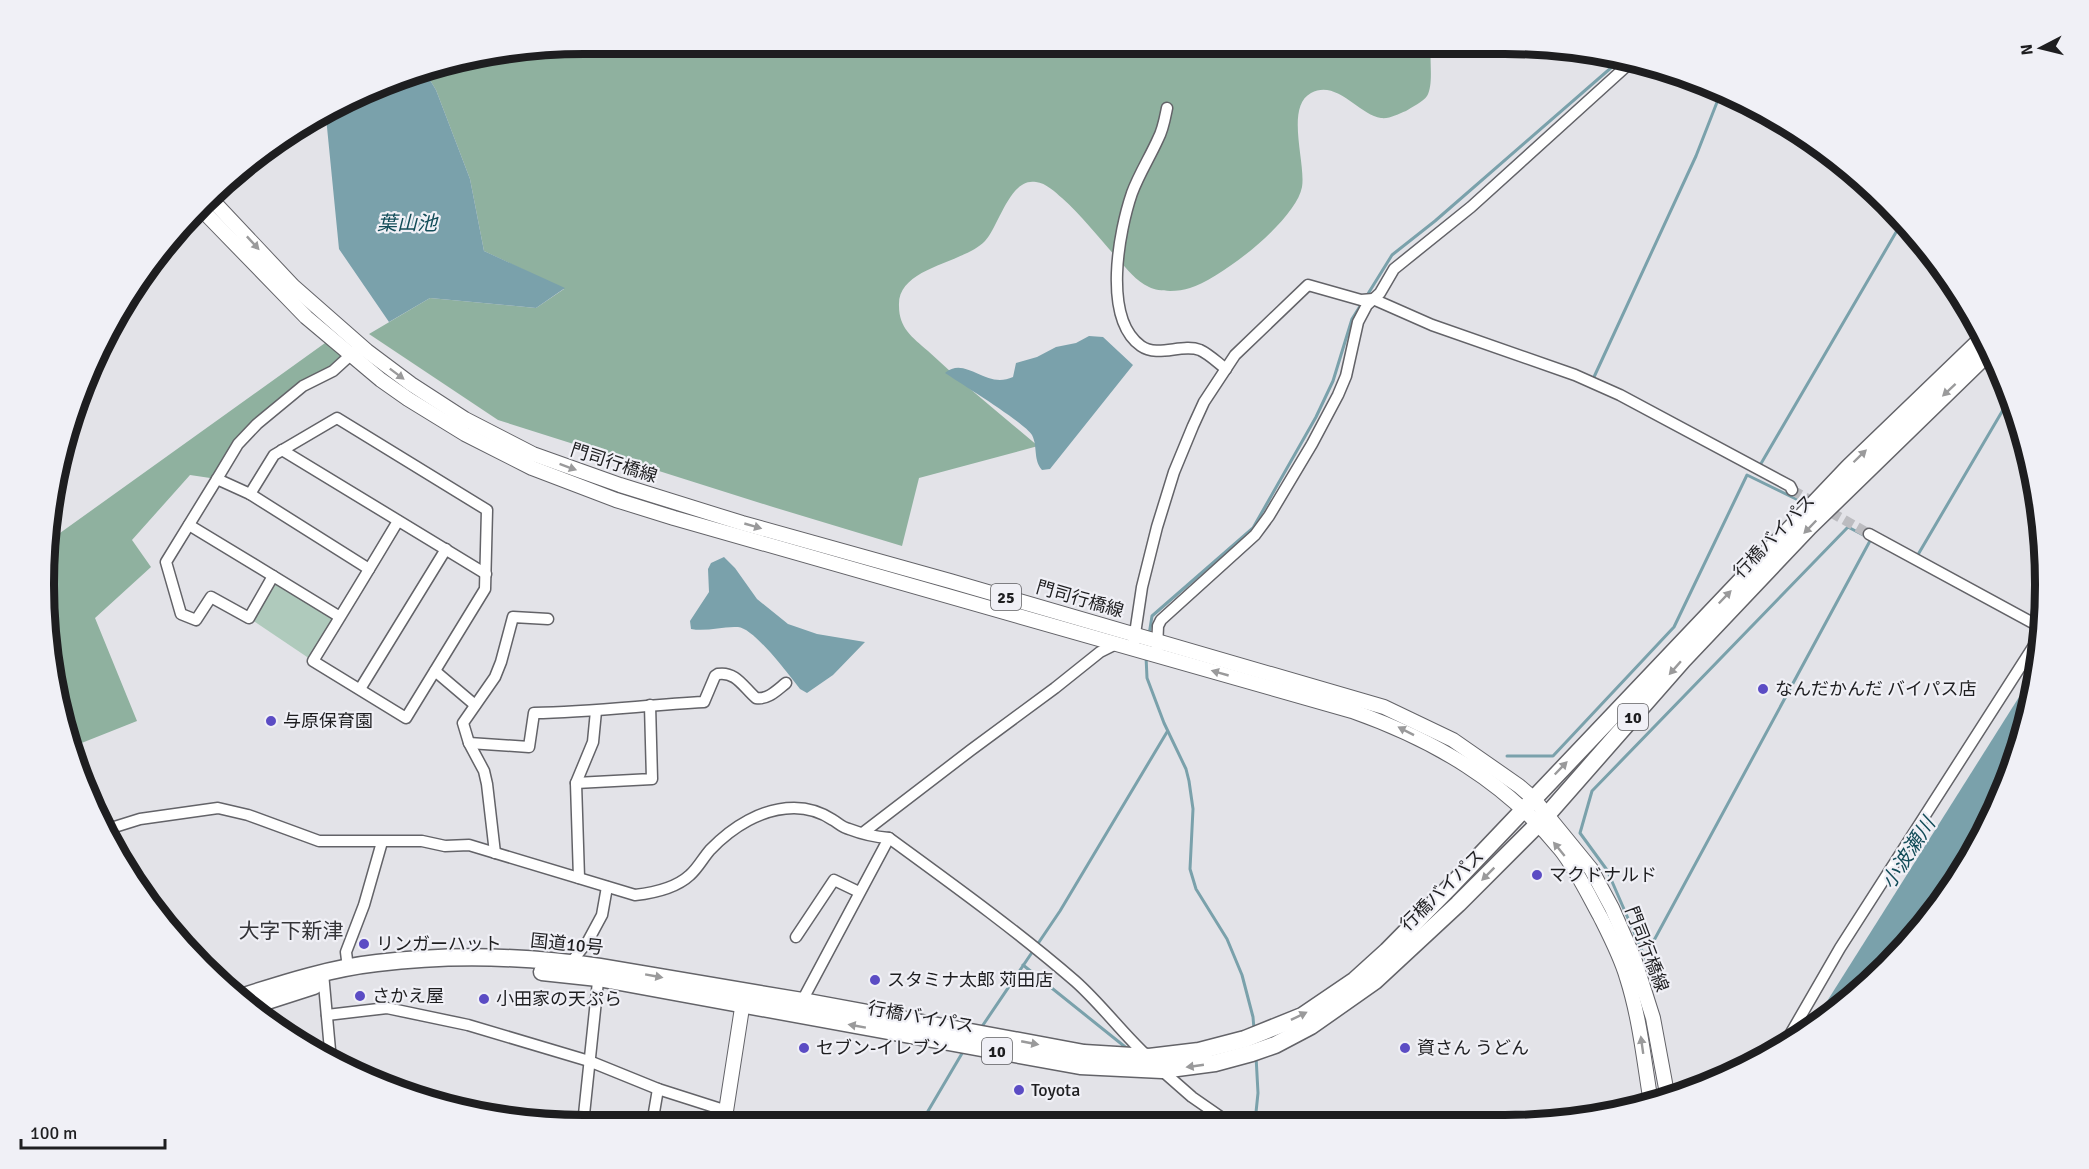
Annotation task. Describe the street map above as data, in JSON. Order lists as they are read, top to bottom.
{
  "streets": {
    "highway": ["行橋バイパス", "10", "国道10号"],
    "main road": ["門司行橋線", "25"]
  },
  "crossings": [
    ["門司行橋線", "行橋バイパス"],
    ["行橋バイパス", "国道10号"]
  ],
  "districts": ["大字下新津"],
  "water": ["葉山池", "小波瀬川"],
  "places": [
    "なんだかんだ バイパス店",
    "与原保育園",
    "マクドナルド",
    "リンガーハット",
    "スタミナ太郎 苅田店",
    "さかえ屋",
    "小田家の天ぷら",
    "セブン-イレブン",
    "資さん うどん",
    "Toyota"
  ],
  "scale_bar": "100 m",
  "north": "left"
}
